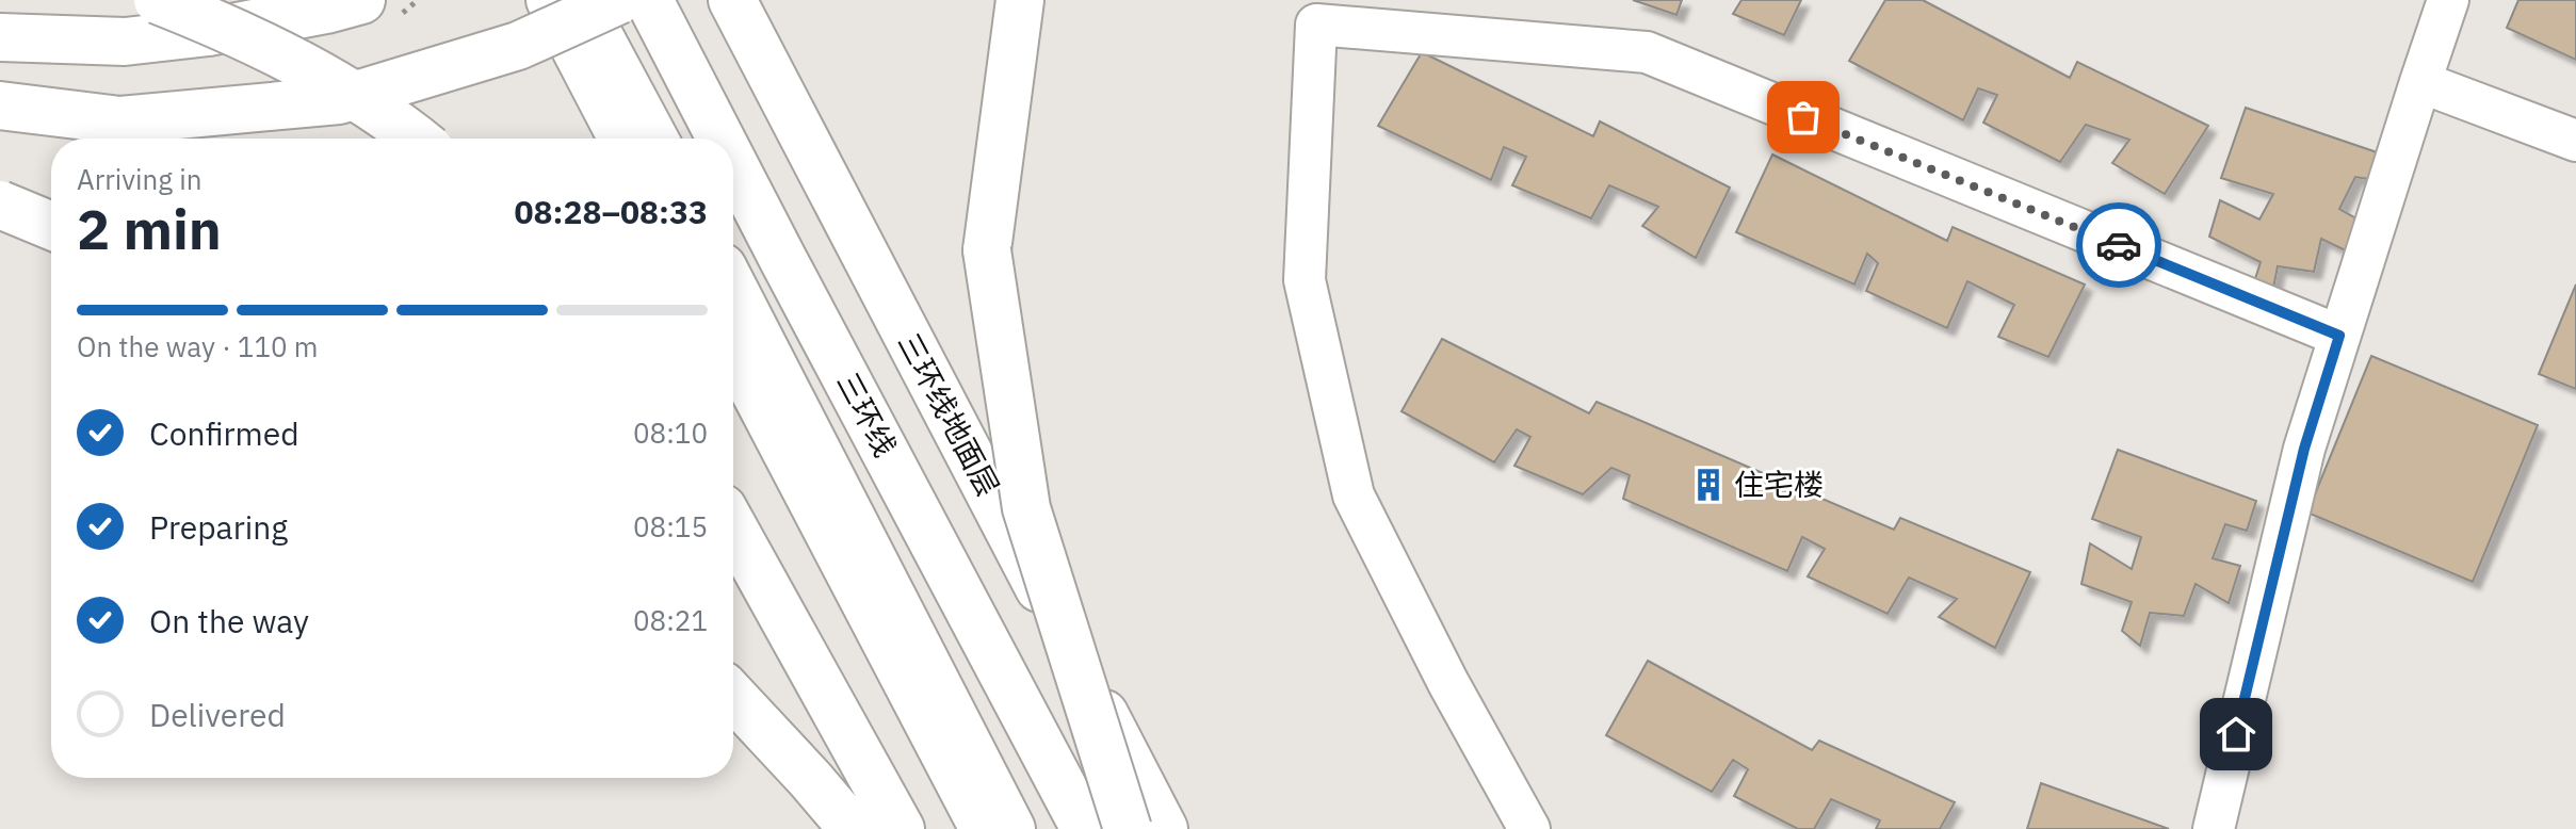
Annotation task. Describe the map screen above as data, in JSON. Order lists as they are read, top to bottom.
{
  "streets": {
    "main road": ["三环线", "三环线地面层"]
  },
  "places": {
    "building": ["住宅楼"]
  },
  "page": {
    "heading": ["2 min", "Arriving in", "08:28–08:33"],
    "bar": "On the way · 110 m",
    "list": [
      ["Confirmed", "08:10"],
      ["Preparing", "08:15"],
      ["On the way", "08:21"],
      "Delivered"
    ]
  }
}
